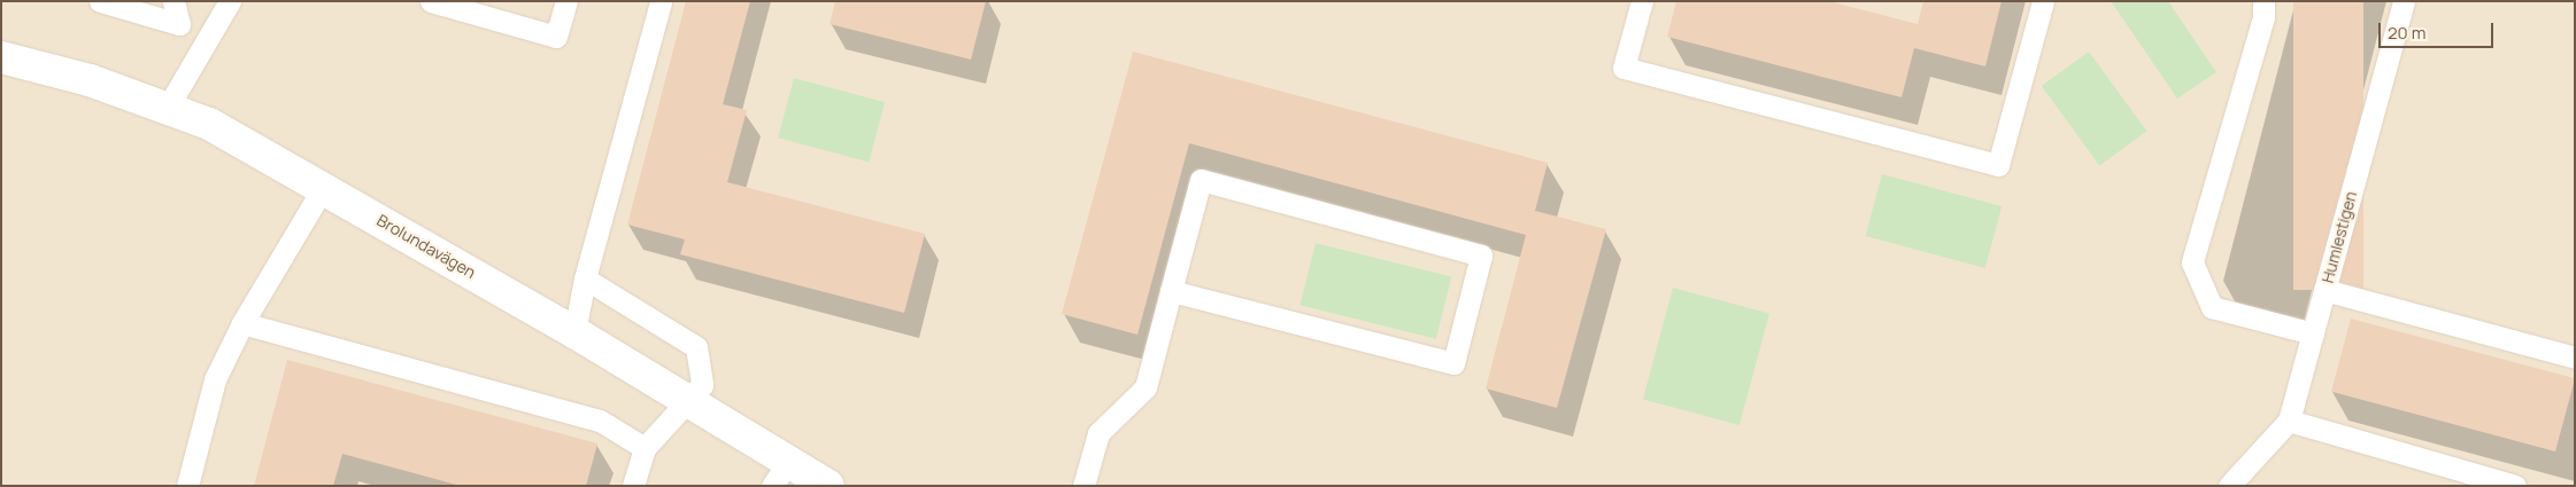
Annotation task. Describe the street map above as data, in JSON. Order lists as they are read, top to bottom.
{
  "streets": {
    "street": ["Brolundavägen"],
    "lane": ["Humlestigen"]
  },
  "scale_bar": "20 m"
}
